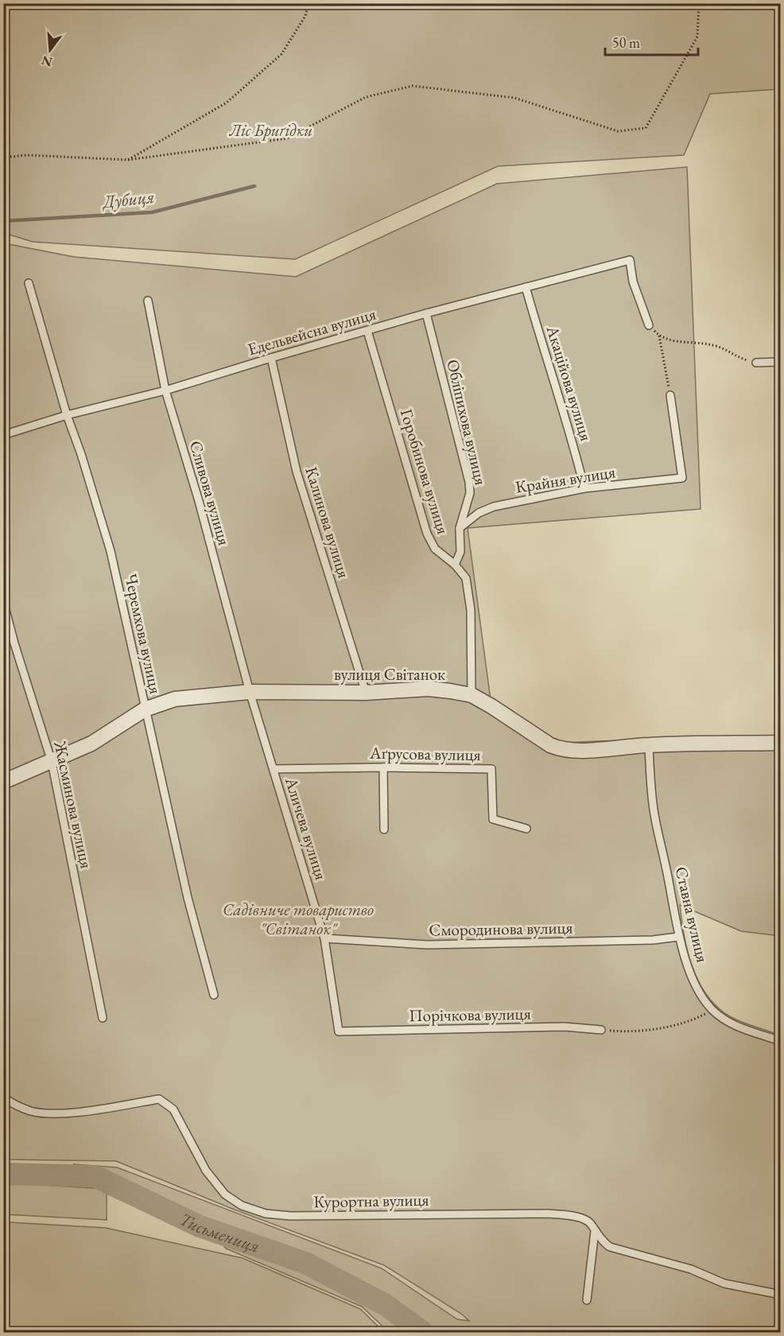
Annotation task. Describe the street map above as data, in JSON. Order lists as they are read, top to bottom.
{
  "streets": {
    "street": ["вулиця Світанок"],
    "lane": [
      "Едельвейсна вулиця",
      "Акаційова вулиця",
      "Обліпихова вулиця",
      "Горобинова вулиця",
      "Крайня вулиця",
      "Сливова вулиця",
      "Калинова вулиця",
      "Черемхова вулиця",
      "Аґрусова вулиця",
      "Жасминова вулиця",
      "Аличева вулиця",
      "Ставна вулиця",
      "Смородинова вулиця",
      "Порічкова вулиця",
      "Курортна вулиця"
    ]
  },
  "crossings": [
    ["Едельвейсна вулиця", "Акаційова вулиця"],
    ["Едельвейсна вулиця", "Обліпихова вулиця"],
    ["Едельвейсна вулиця", "Горобинова вулиця"],
    ["Едельвейсна вулиця", "Сливова вулиця"],
    ["Едельвейсна вулиця", "Калинова вулиця"],
    ["Едельвейсна вулиця", "Черемхова вулиця"],
    ["Акаційова вулиця", "Крайня вулиця"],
    ["Обліпихова вулиця", "Горобинова вулиця"],
    ["Обліпихова вулиця", "Крайня вулиця"],
    ["Горобинова вулиця", "вулиця Світанок"],
    ["Сливова вулиця", "вулиця Світанок"],
    ["Сливова вулиця", "Аличева вулиця"],
    ["Калинова вулиця", "вулиця Світанок"],
    ["Черемхова вулиця", "вулиця Світанок"],
    ["вулиця Світанок", "Жасминова вулиця"],
    ["вулиця Світанок", "Аличева вулиця"],
    ["вулиця Світанок", "Ставна вулиця"],
    ["Аґрусова вулиця", "Аличева вулиця"],
    ["Аличева вулиця", "Смородинова вулиця"],
    ["Аличева вулиця", "Порічкова вулиця"],
    ["Ставна вулиця", "Смородинова вулиця"]
  ],
  "water": ["Дубиця", "Тисьмениця"],
  "parks": ["Ліс Бриґідки", "Садівниче товариство \"Світанок\""],
  "scale_bar": "50 m",
  "north": "bottom"
}
